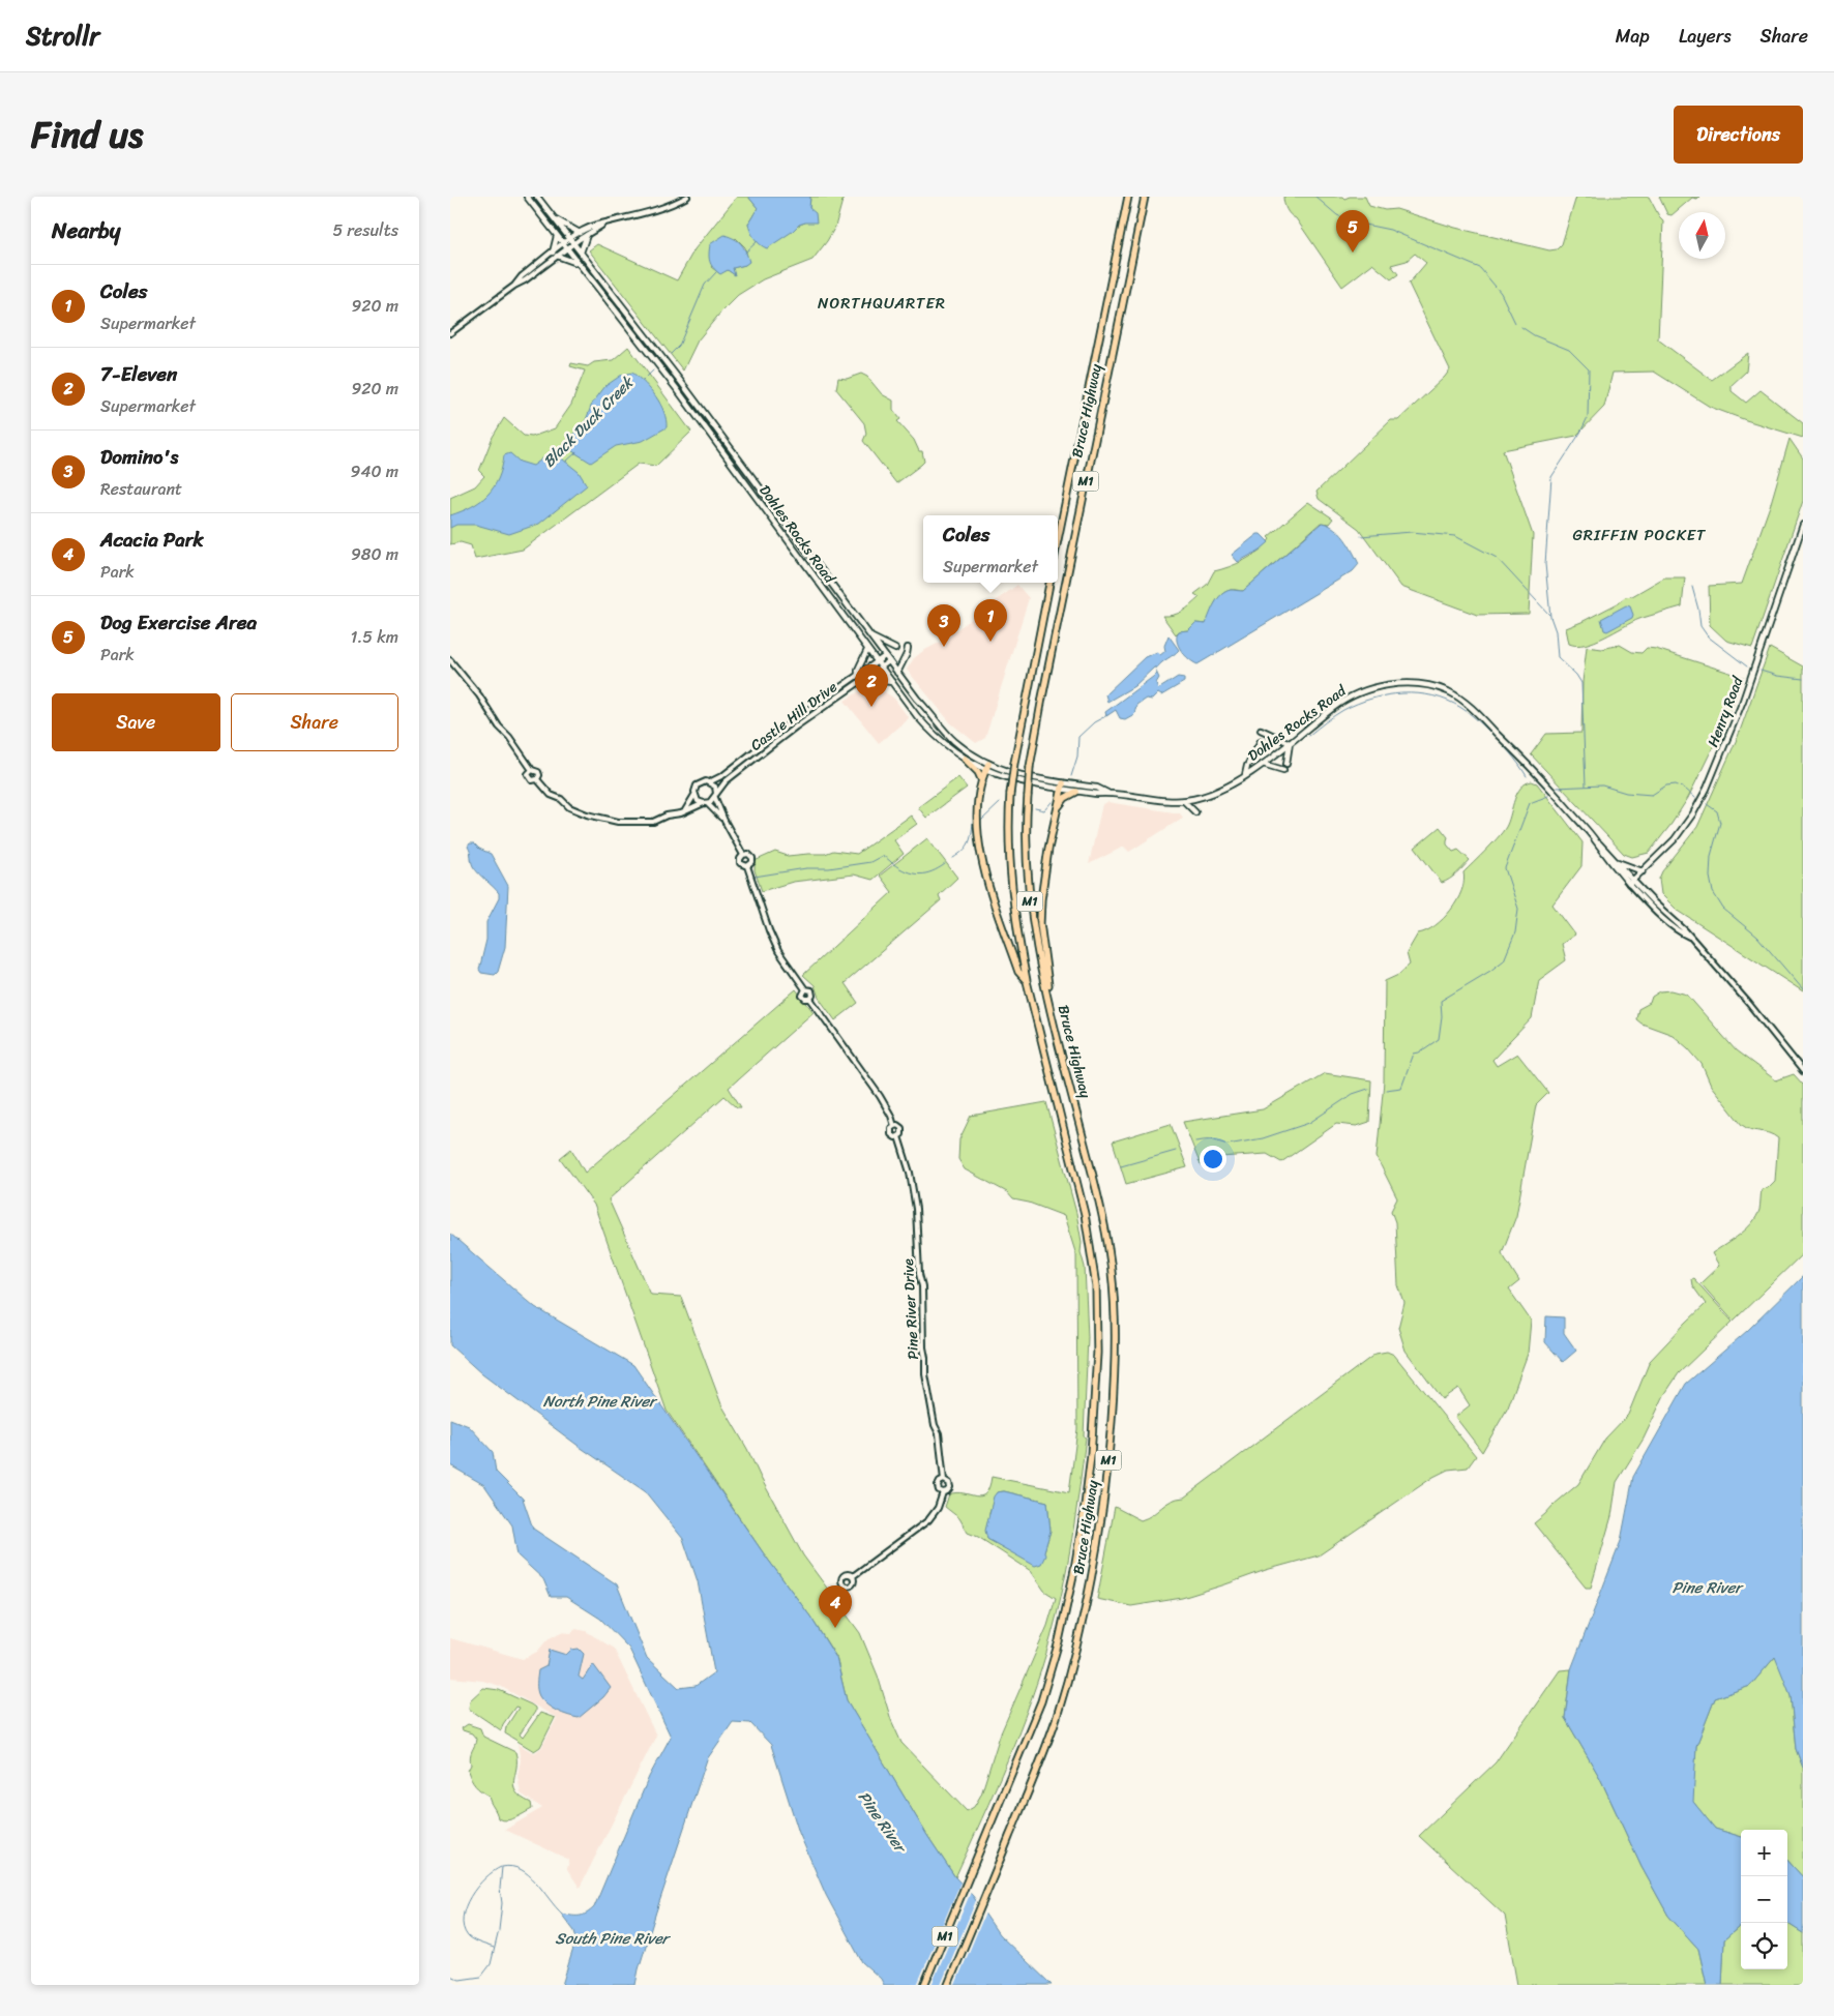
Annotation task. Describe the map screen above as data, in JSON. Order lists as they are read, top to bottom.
{
  "streets": {
    "highway": ["Bruce Highway", "M1"],
    "main road": ["Dohles Rocks Road", "Henry Road"],
    "street": ["Castle Hill Drive", "Pine River Drive"]
  },
  "crossings": [
    ["Dohles Rocks Road", "Henry Road"],
    ["Dohles Rocks Road", "Castle Hill Drive"]
  ],
  "districts": ["NORTHQUARTER", "GRIFFIN POCKET"],
  "water": [
    "Black Duck Creek",
    "North Pine River",
    "Pine River",
    "South Pine River"
  ],
  "north": "top",
  "page": {
    "header": "Strollr",
    "nav": ["Map", "Layers", "Share"],
    "title": "Find us",
    "buttons": [
      "Directions",
      ["Save", "Share"]
    ],
    "heading": ["Nearby", "5 results"],
    "pins": [
      "5",
      "1",
      "3",
      "2",
      "4"
    ],
    "list": [
      {
        "mark": "1",
        "name": "Coles",
        "note": "Supermarket",
        "value": "920 m"
      },
      {
        "mark": "2",
        "name": "7-Eleven",
        "note": "Supermarket",
        "value": "920 m"
      },
      {
        "mark": "3",
        "name": "Domino's",
        "note": "Restaurant",
        "value": "940 m"
      },
      {
        "mark": "4",
        "name": "Acacia Park",
        "note": "Park",
        "value": "980 m"
      },
      {
        "mark": "5",
        "name": "Dog Exercise Area",
        "note": "Park",
        "value": "1.5 km"
      }
    ],
    "popup": ["Coles", "Supermarket"],
    "map_buttons": ["+", "−"]
  }
}
